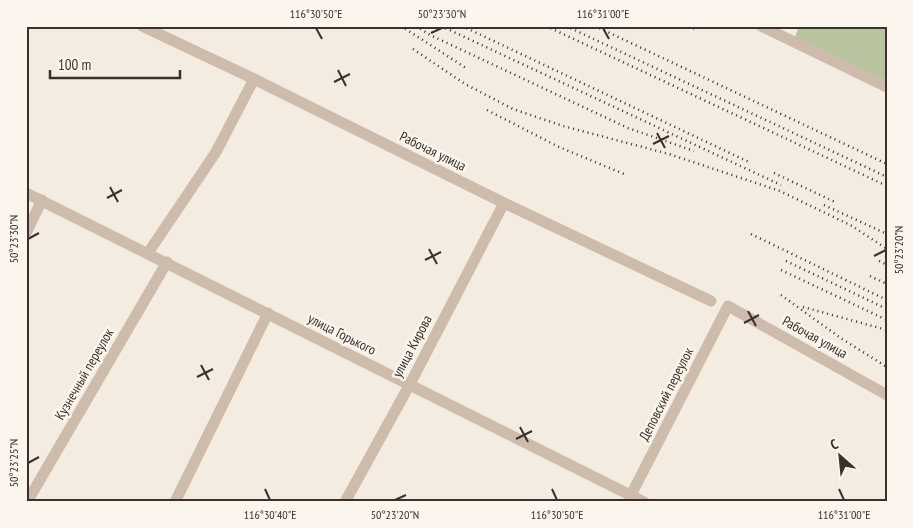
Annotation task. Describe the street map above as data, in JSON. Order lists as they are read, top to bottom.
{
  "streets": {
    "street": [
      "Рабочая улица",
      "улица Горького",
      "улица Кирова",
      "Кузнечный переулок",
      "Деповский переулок"
    ]
  },
  "crossings": [
    ["Рабочая улица", "улица Кирова"],
    ["Рабочая улица", "Деповский переулок"],
    ["улица Горького", "улица Кирова"],
    ["улица Горького", "Кузнечный переулок"],
    ["улица Горького", "Деповский переулок"]
  ],
  "scale_bar": "100 m",
  "north": "top left",
  "coordinates": [
    "116°30'50\"E",
    "50°23'30\"N",
    "116°31'00\"E",
    "50°23'20\"N",
    "50°23'25\"N",
    "116°30'40\"E"
  ]
}
